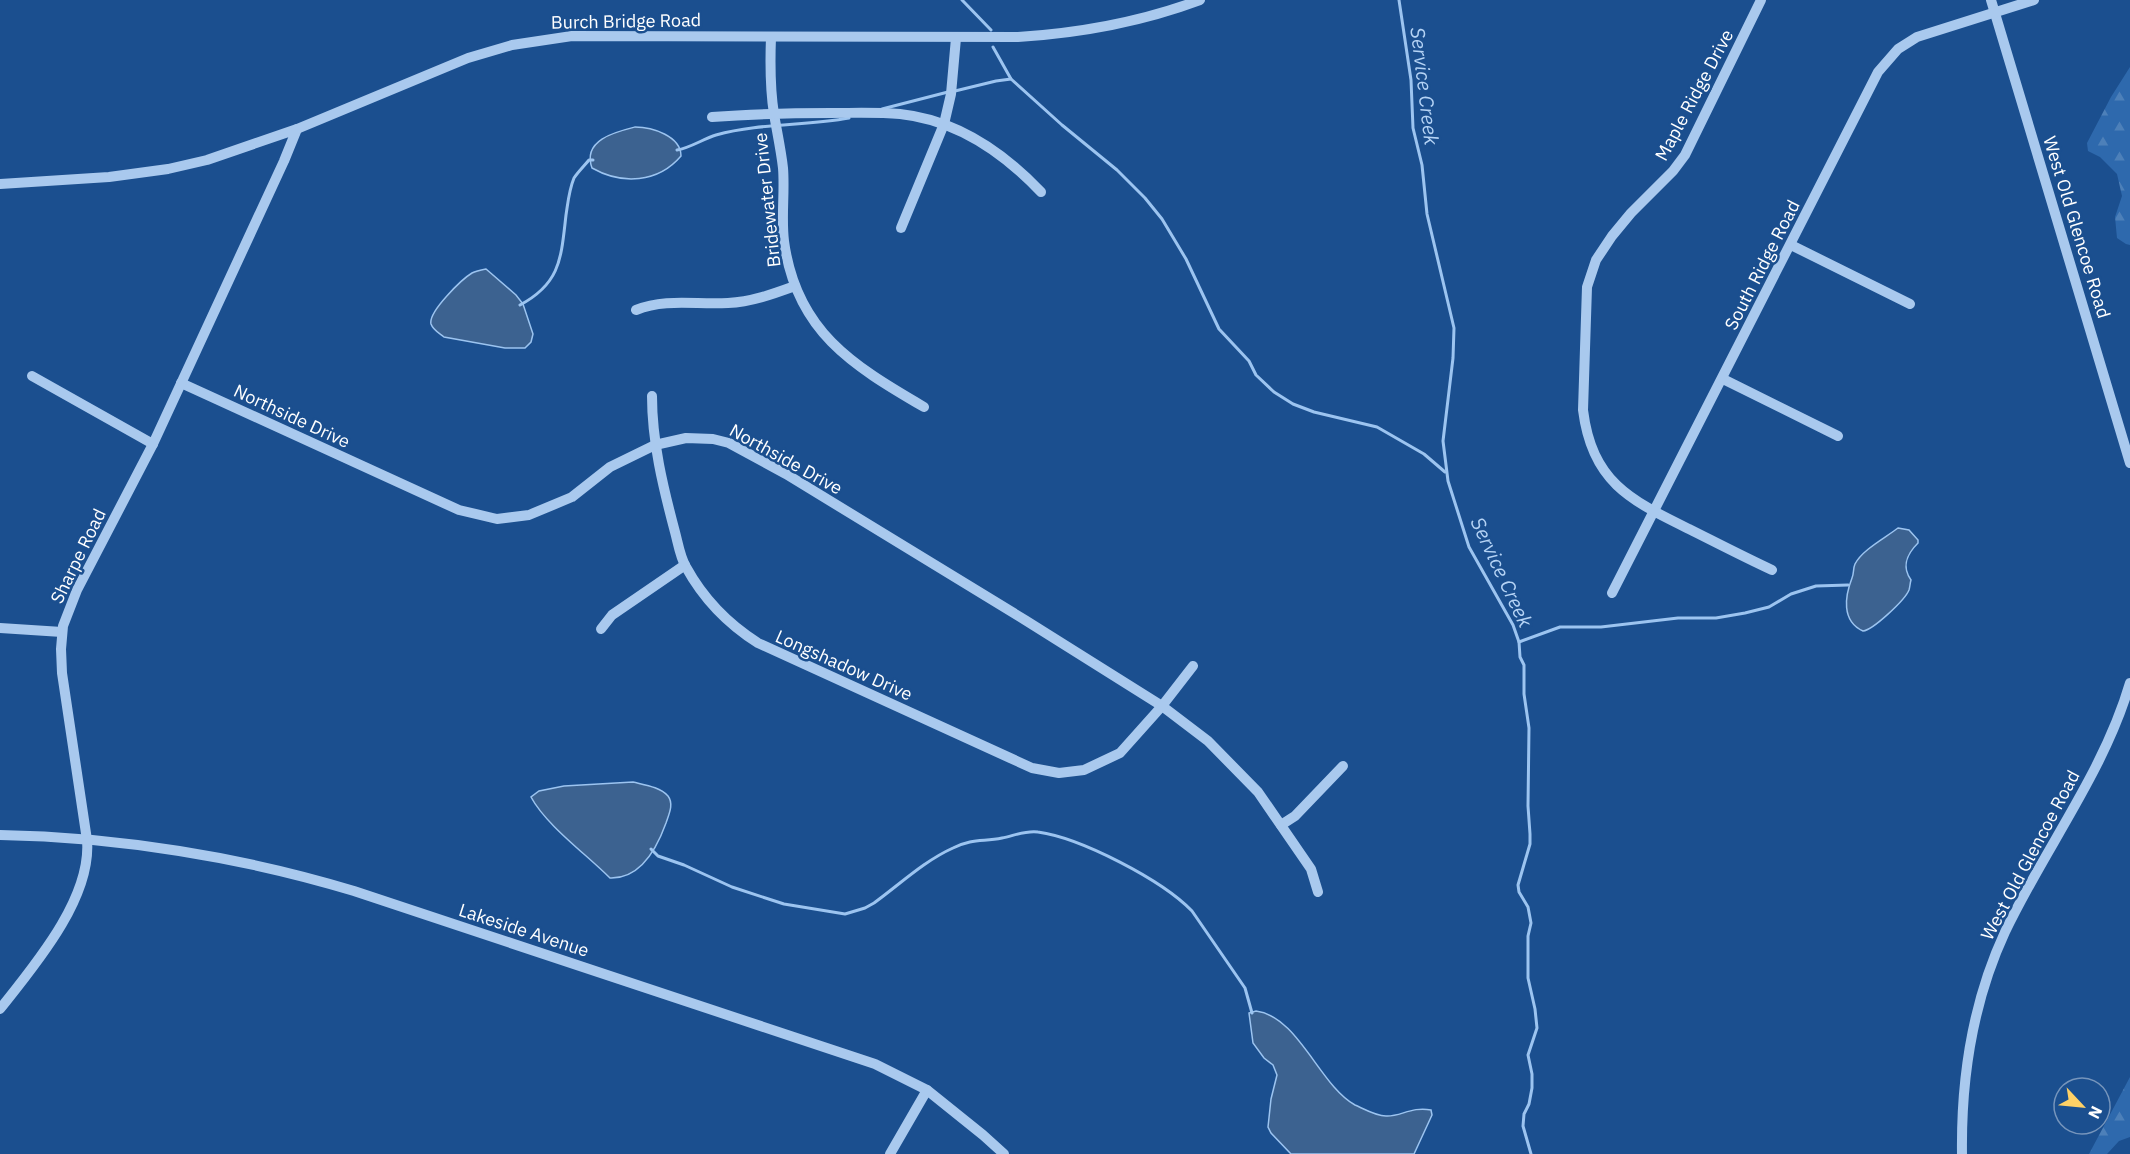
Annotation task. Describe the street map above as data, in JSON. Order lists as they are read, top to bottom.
{
  "streets": {
    "street": [
      "Burch Bridge Road",
      "Maple Ridge Drive",
      "Bridewater Drive",
      "West Old Glencoe Road",
      "South Ridge Road",
      "Northside Drive",
      "Sharpe Road",
      "Longshadow Drive",
      "Lakeside Avenue"
    ]
  },
  "crossings": [
    ["Burch Bridge Road", "Bridewater Drive"],
    ["Burch Bridge Road", "Sharpe Road"],
    ["Maple Ridge Drive", "South Ridge Road"],
    ["West Old Glencoe Road", "South Ridge Road"],
    ["Northside Drive", "Sharpe Road"],
    ["Northside Drive", "Longshadow Drive"],
    ["Sharpe Road", "Lakeside Avenue"]
  ],
  "water": ["Service Creek"],
  "north": "bottom right"
}
